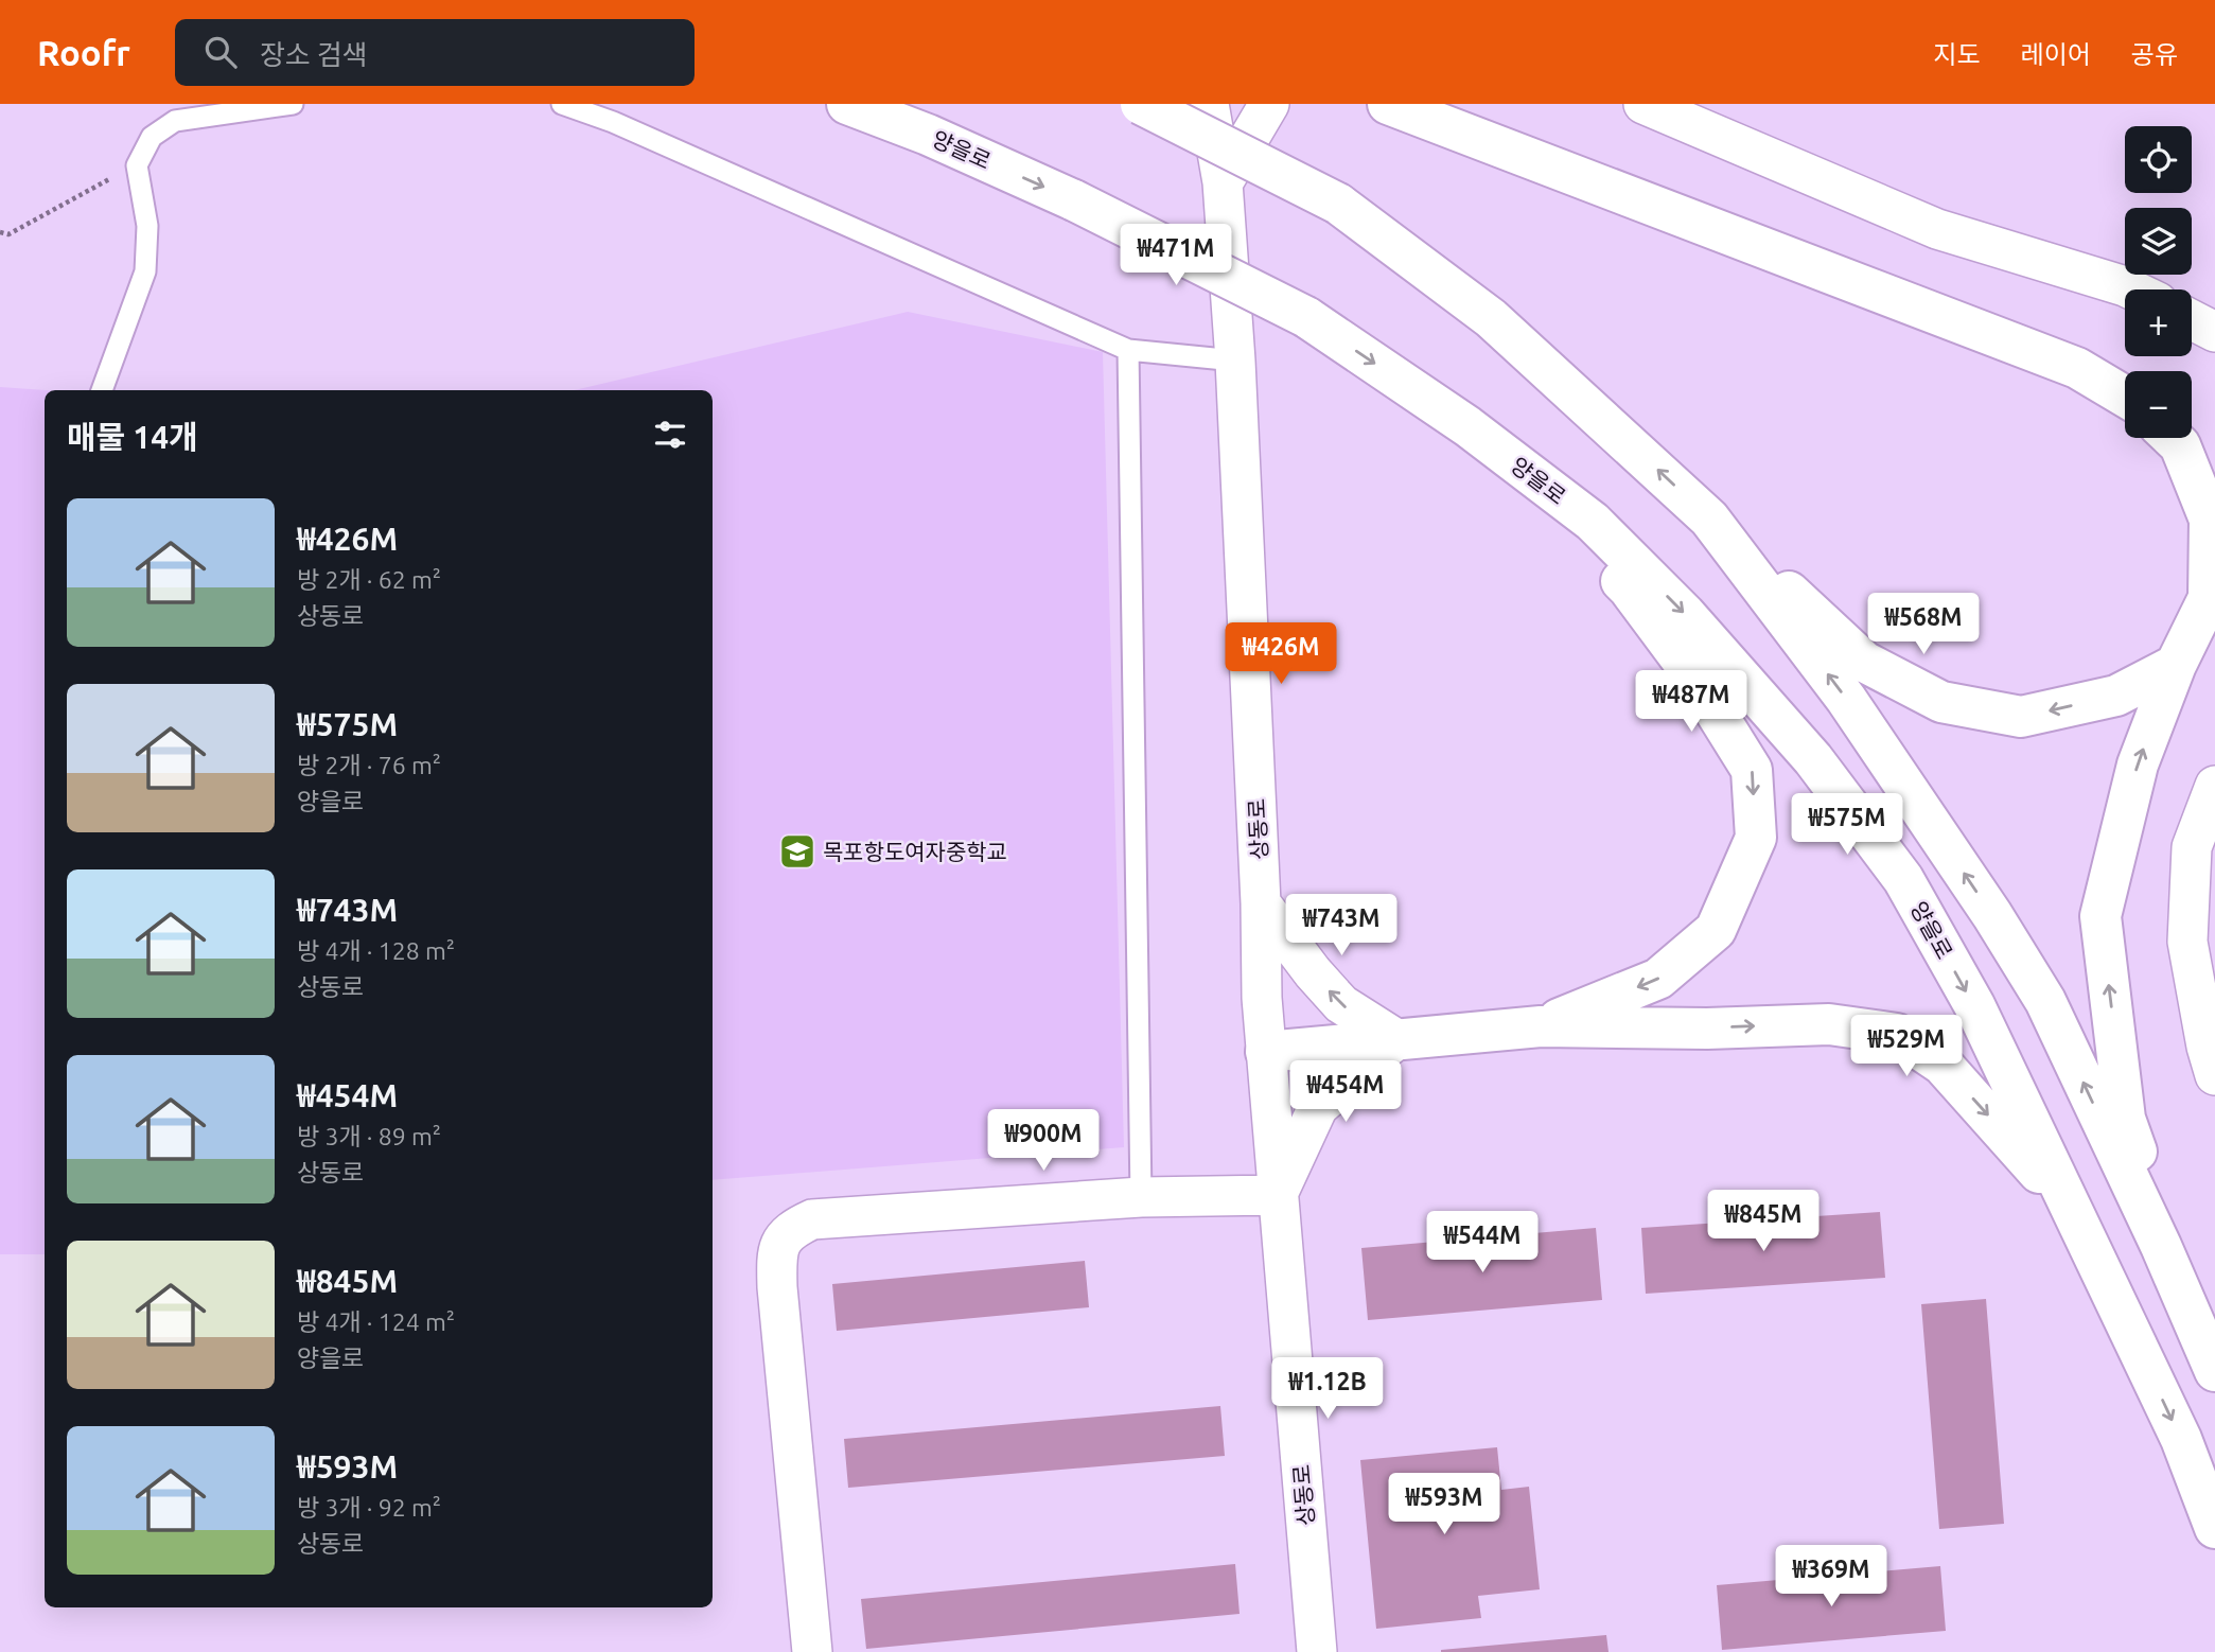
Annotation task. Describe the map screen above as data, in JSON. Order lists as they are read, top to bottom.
{
  "streets": {
    "street": ["양을로", "상동로"]
  },
  "places": {
    "school or university": ["목포항도여자중학교"]
  },
  "page": {
    "header": "Roofr",
    "search": "장소 검색",
    "nav": ["지도", "레이어", "공유"],
    "map_buttons": ["+", "−"],
    "price": [
      "₩471M",
      "₩568M",
      "₩426M",
      "₩487M",
      "₩575M",
      "₩743M",
      "₩529M",
      "₩454M",
      "₩900M",
      "₩845M",
      "₩544M",
      "₩1.12B",
      "₩593M",
      "₩369M"
    ],
    "heading": "매물 14개",
    "list": [
      {
        "name": "₩426M",
        "note": "방 2개 · 62 m² · 상동로"
      },
      {
        "name": "₩575M",
        "note": "방 2개 · 76 m² · 양을로"
      },
      {
        "name": "₩743M",
        "note": "방 4개 · 128 m² · 상동로"
      },
      {
        "name": "₩454M",
        "note": "방 3개 · 89 m² · 상동로"
      },
      {
        "name": "₩845M",
        "note": "방 4개 · 124 m² · 양을로"
      },
      {
        "name": "₩593M",
        "note": "방 3개 · 92 m² · 상동로"
      }
    ]
  }
}
